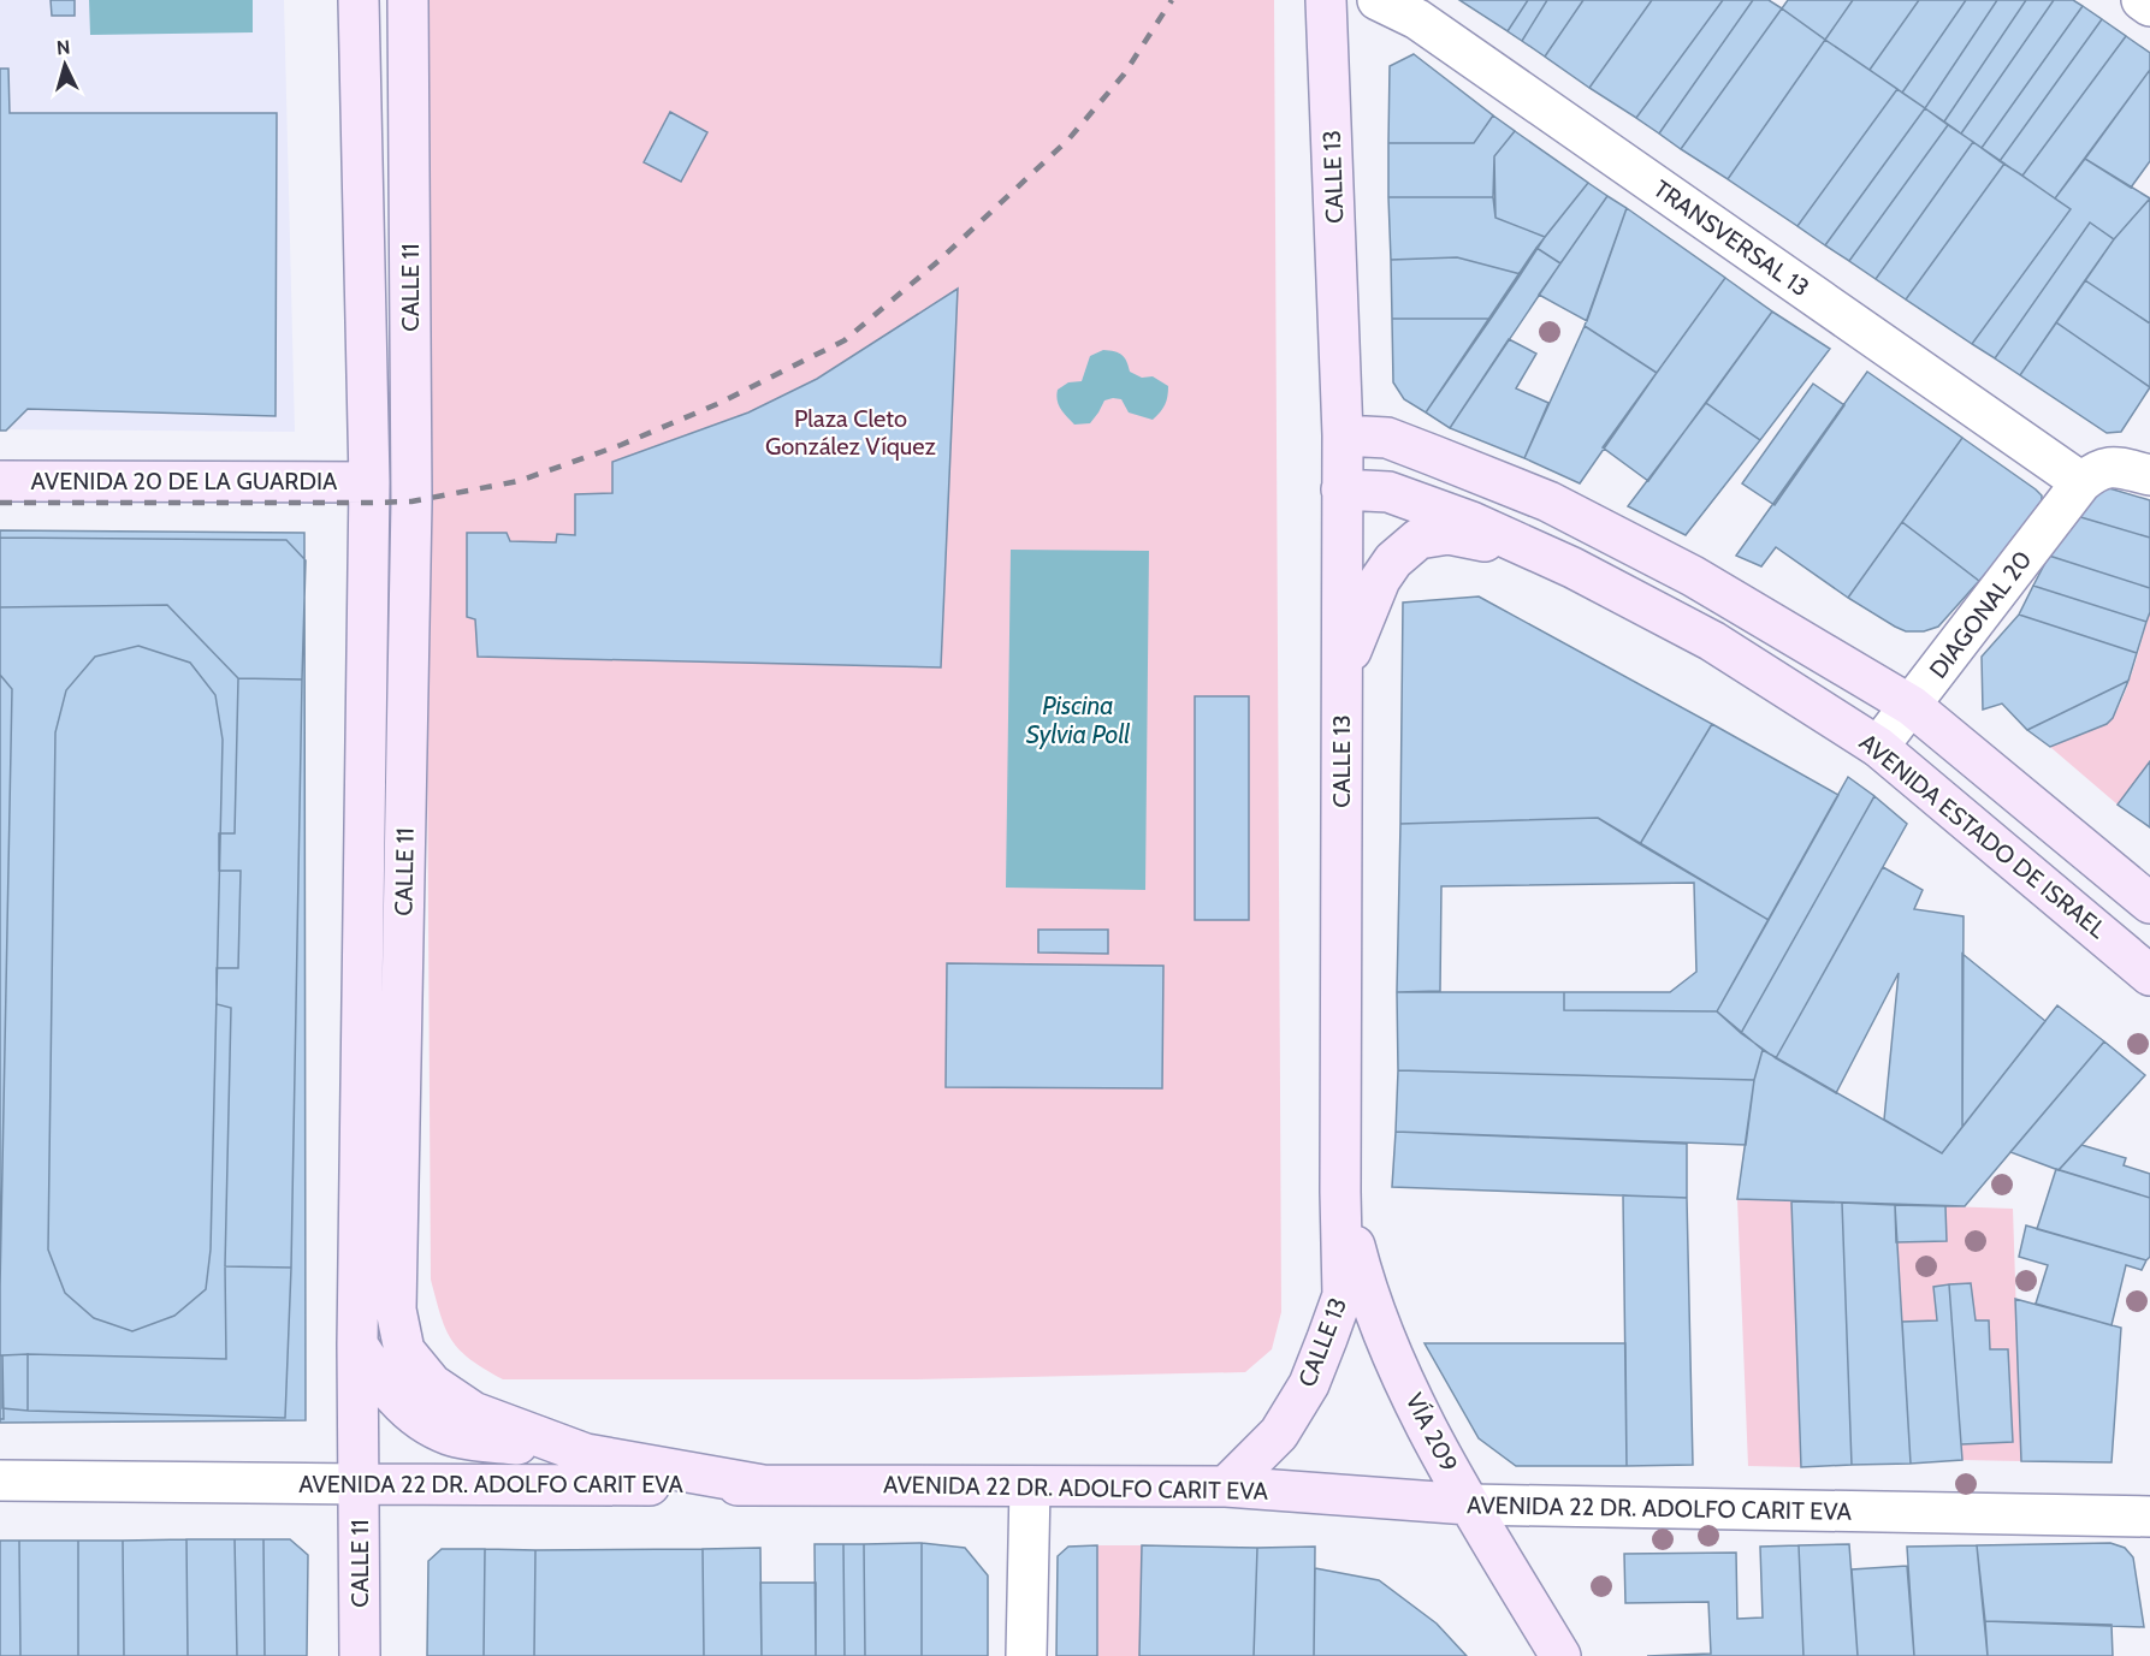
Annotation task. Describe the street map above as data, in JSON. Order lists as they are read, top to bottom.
{
  "streets": {
    "main road": [
      "CALLE 13",
      "CALLE 11",
      "AVENIDA 20 DE LA GUARDIA",
      "AVENIDA ESTADO DE ISRAEL",
      "VÍA 209",
      "AVENIDA 22 DR. ADOLFO CARIT EVA"
    ],
    "street": ["TRANSVERSAL 13", "DIAGONAL 20"]
  },
  "crossings": [
    ["CALLE 13", "AVENIDA ESTADO DE ISRAEL"],
    ["CALLE 13", "VÍA 209"],
    ["CALLE 13", "AVENIDA 22 DR. ADOLFO CARIT EVA"],
    ["TRANSVERSAL 13", "DIAGONAL 20"],
    ["CALLE 11", "AVENIDA 20 DE LA GUARDIA"],
    ["CALLE 11", "AVENIDA 22 DR. ADOLFO CARIT EVA"],
    ["DIAGONAL 20", "AVENIDA ESTADO DE ISRAEL"],
    ["VÍA 209", "AVENIDA 22 DR. ADOLFO CARIT EVA"]
  ],
  "water": ["Piscina Sylvia Poll"],
  "parks": ["Plaza Cleto González Víquez"],
  "north": "top"
}
